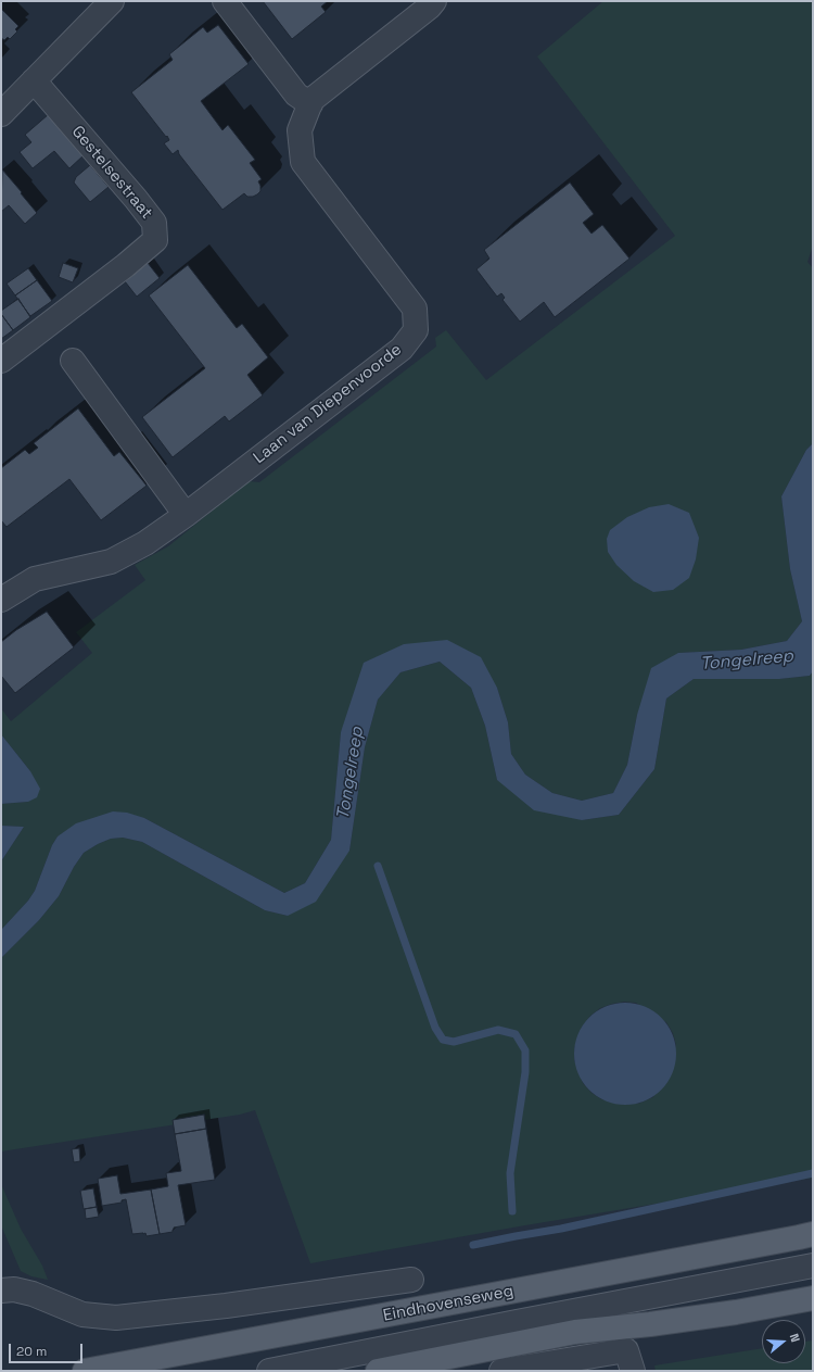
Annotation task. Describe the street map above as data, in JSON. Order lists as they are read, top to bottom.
{
  "streets": {
    "main road": ["Eindhovenseweg"],
    "street": ["Gestelsestraat", "Laan van Diepenvoorde"]
  },
  "water": ["Tongelreep"],
  "scale_bar": "20 m",
  "north": "right"
}
